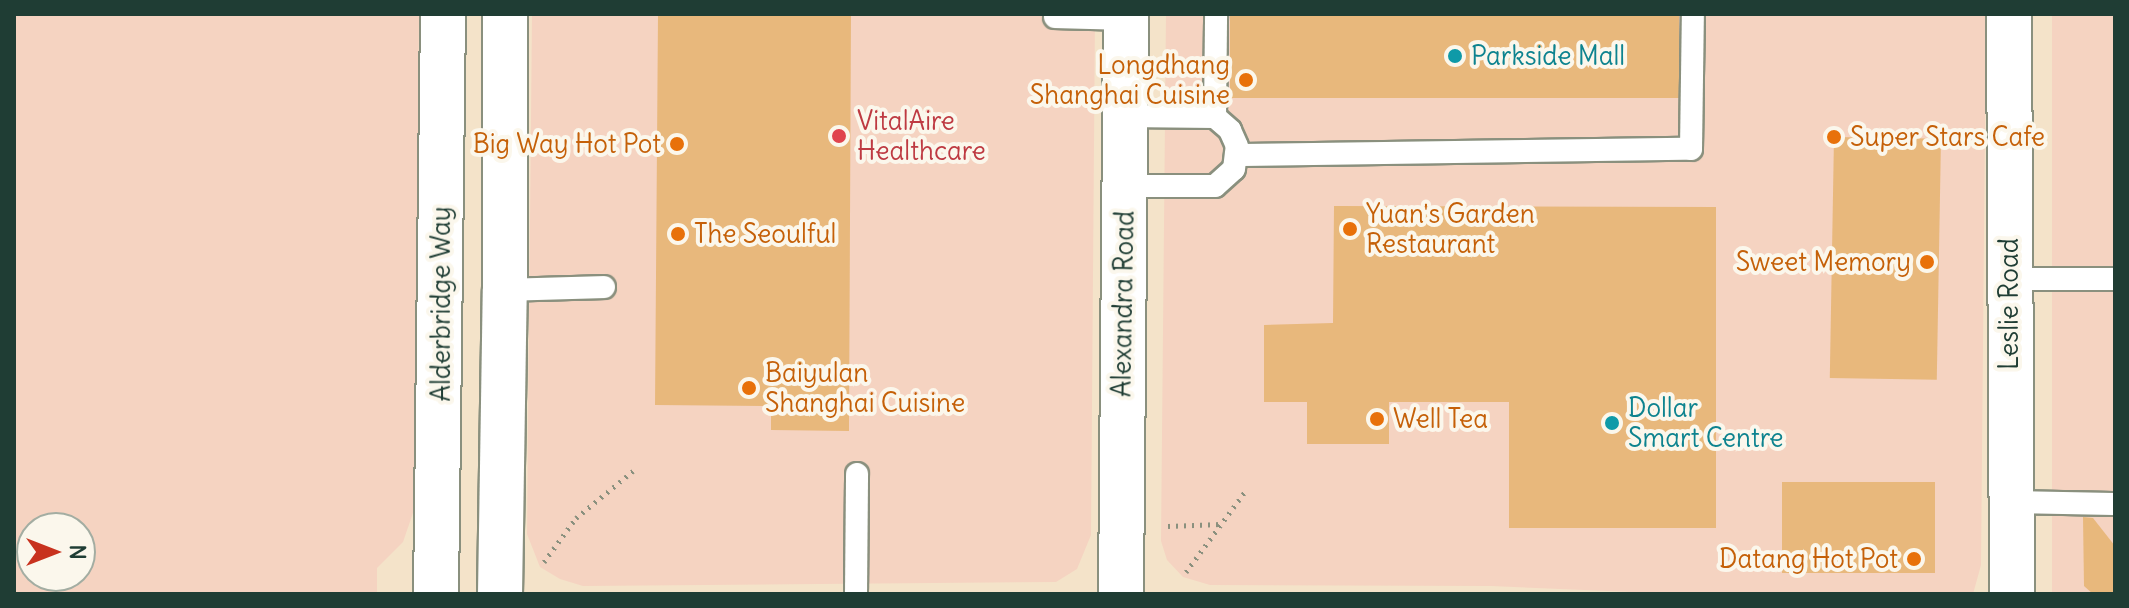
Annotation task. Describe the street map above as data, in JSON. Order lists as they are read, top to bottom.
{
  "streets": {
    "street": ["Alderbridge Way", "Alexandra Road", "Leslie Road"]
  },
  "places": [
    "Parkside Mall",
    "Longdhang Shanghai Cuisine",
    "VitalAire Healthcare",
    "Super Stars Cafe",
    "Big Way Hot Pot",
    "Yuan's Garden Restaurant",
    "The Seoulful",
    "Sweet Memory",
    "Baiyulan Shanghai Cuisine",
    "Well Tea",
    "Dollar Smart Centre",
    "Datang Hot Pot"
  ],
  "north": "right"
}
